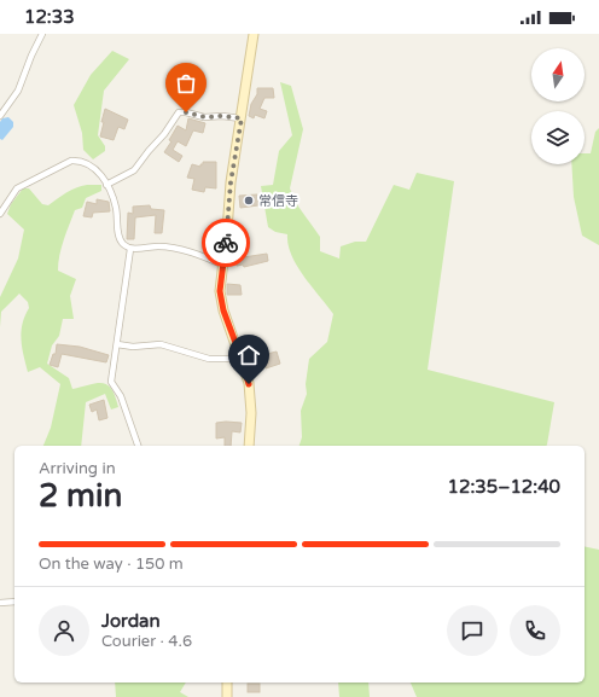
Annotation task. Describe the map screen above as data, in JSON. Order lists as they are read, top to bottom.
{
  "places": ["常信寺"],
  "north": "top",
  "page": {
    "status": "12:33",
    "heading": ["2 min", "Arriving in", "12:35–12:40"],
    "panel": ["Jordan", "Courier · 4.6"],
    "bar": "On the way · 150 m"
  }
}
